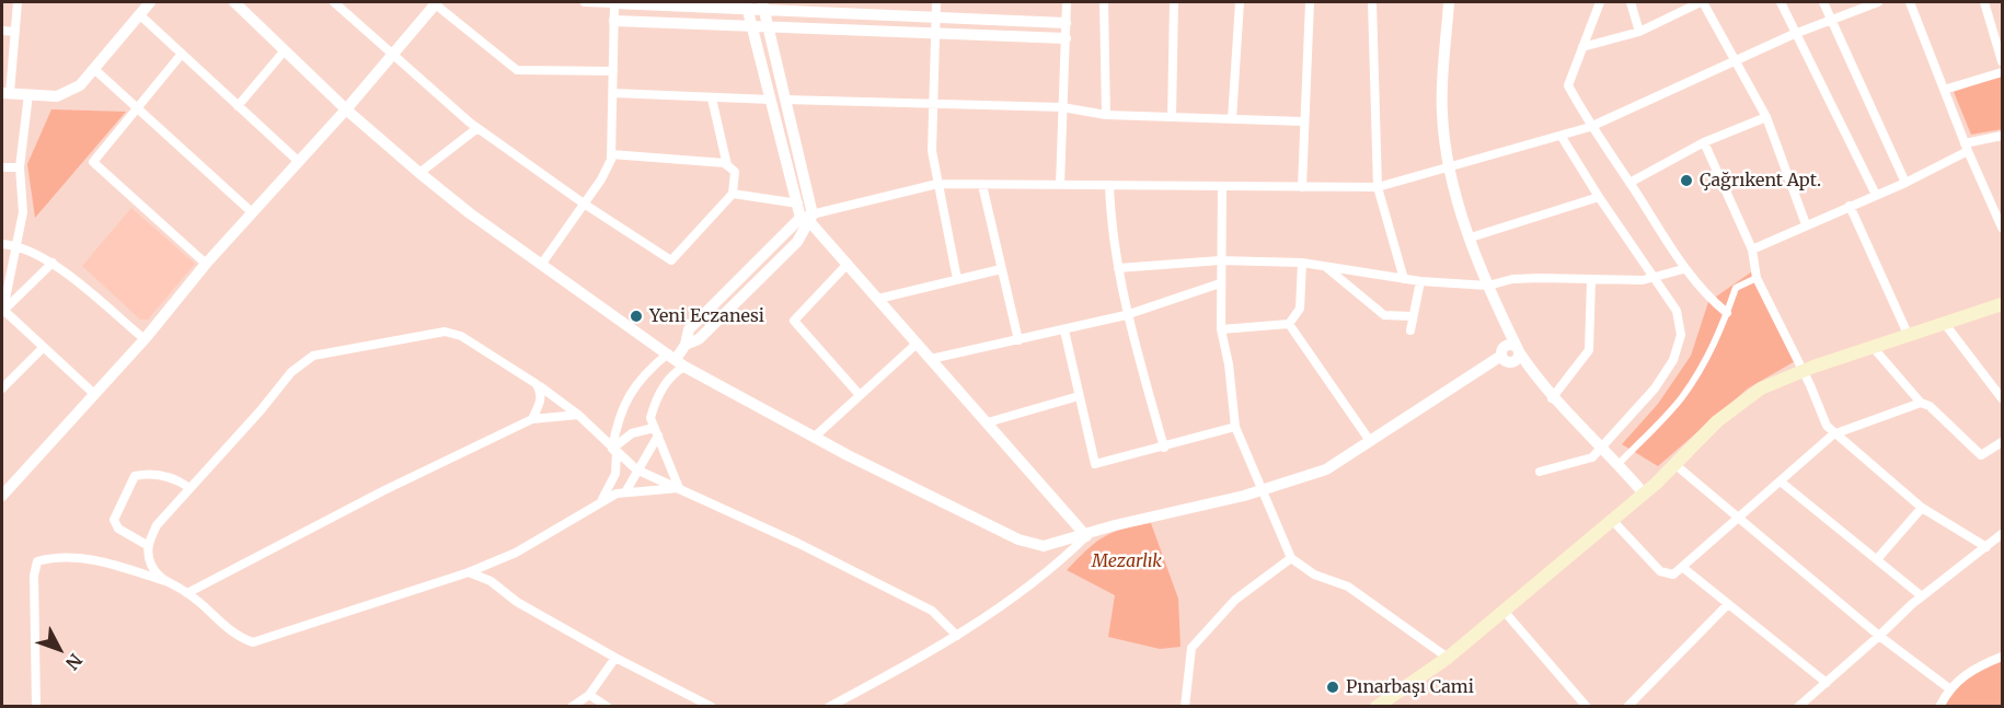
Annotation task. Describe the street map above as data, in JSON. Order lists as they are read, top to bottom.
{
  "parks": ["Mezarlık"],
  "places": ["Çağrıkent Apt.", "Yeni Eczanesi", "Pınarbaşı Cami"],
  "north": "bottom right"
}
